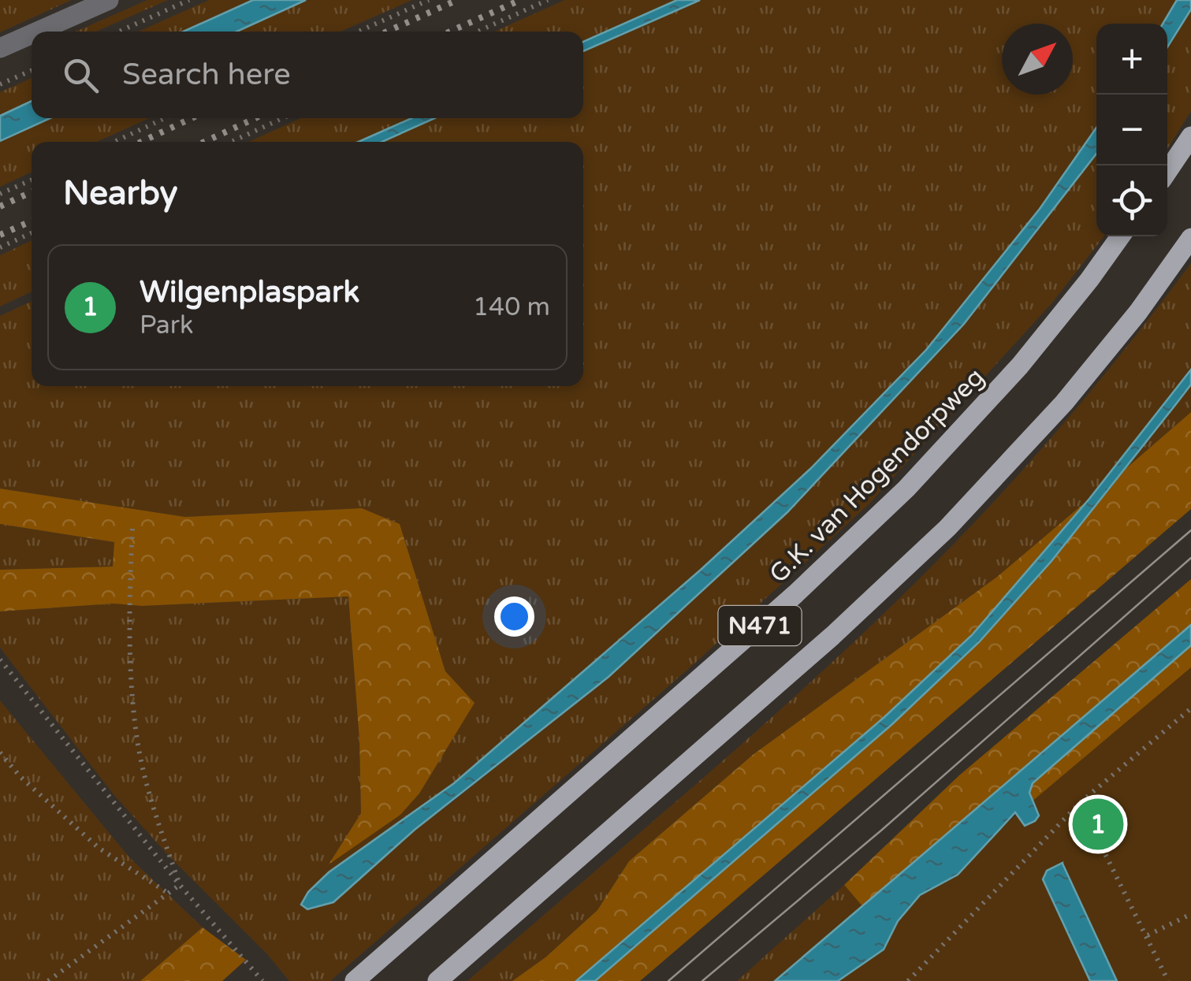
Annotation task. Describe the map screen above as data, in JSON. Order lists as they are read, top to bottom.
{
  "streets": {
    "main road": ["G.K. van Hogendorpweg", "N471"]
  },
  "north": "top right",
  "page": {
    "map_buttons": ["+", "−"],
    "search": "Search here",
    "heading": "Nearby",
    "list": [
      {
        "mark": "1",
        "name": "Wilgenplaspark",
        "note": "Park",
        "value": "140 m"
      }
    ],
    "pins": "1"
  }
}
